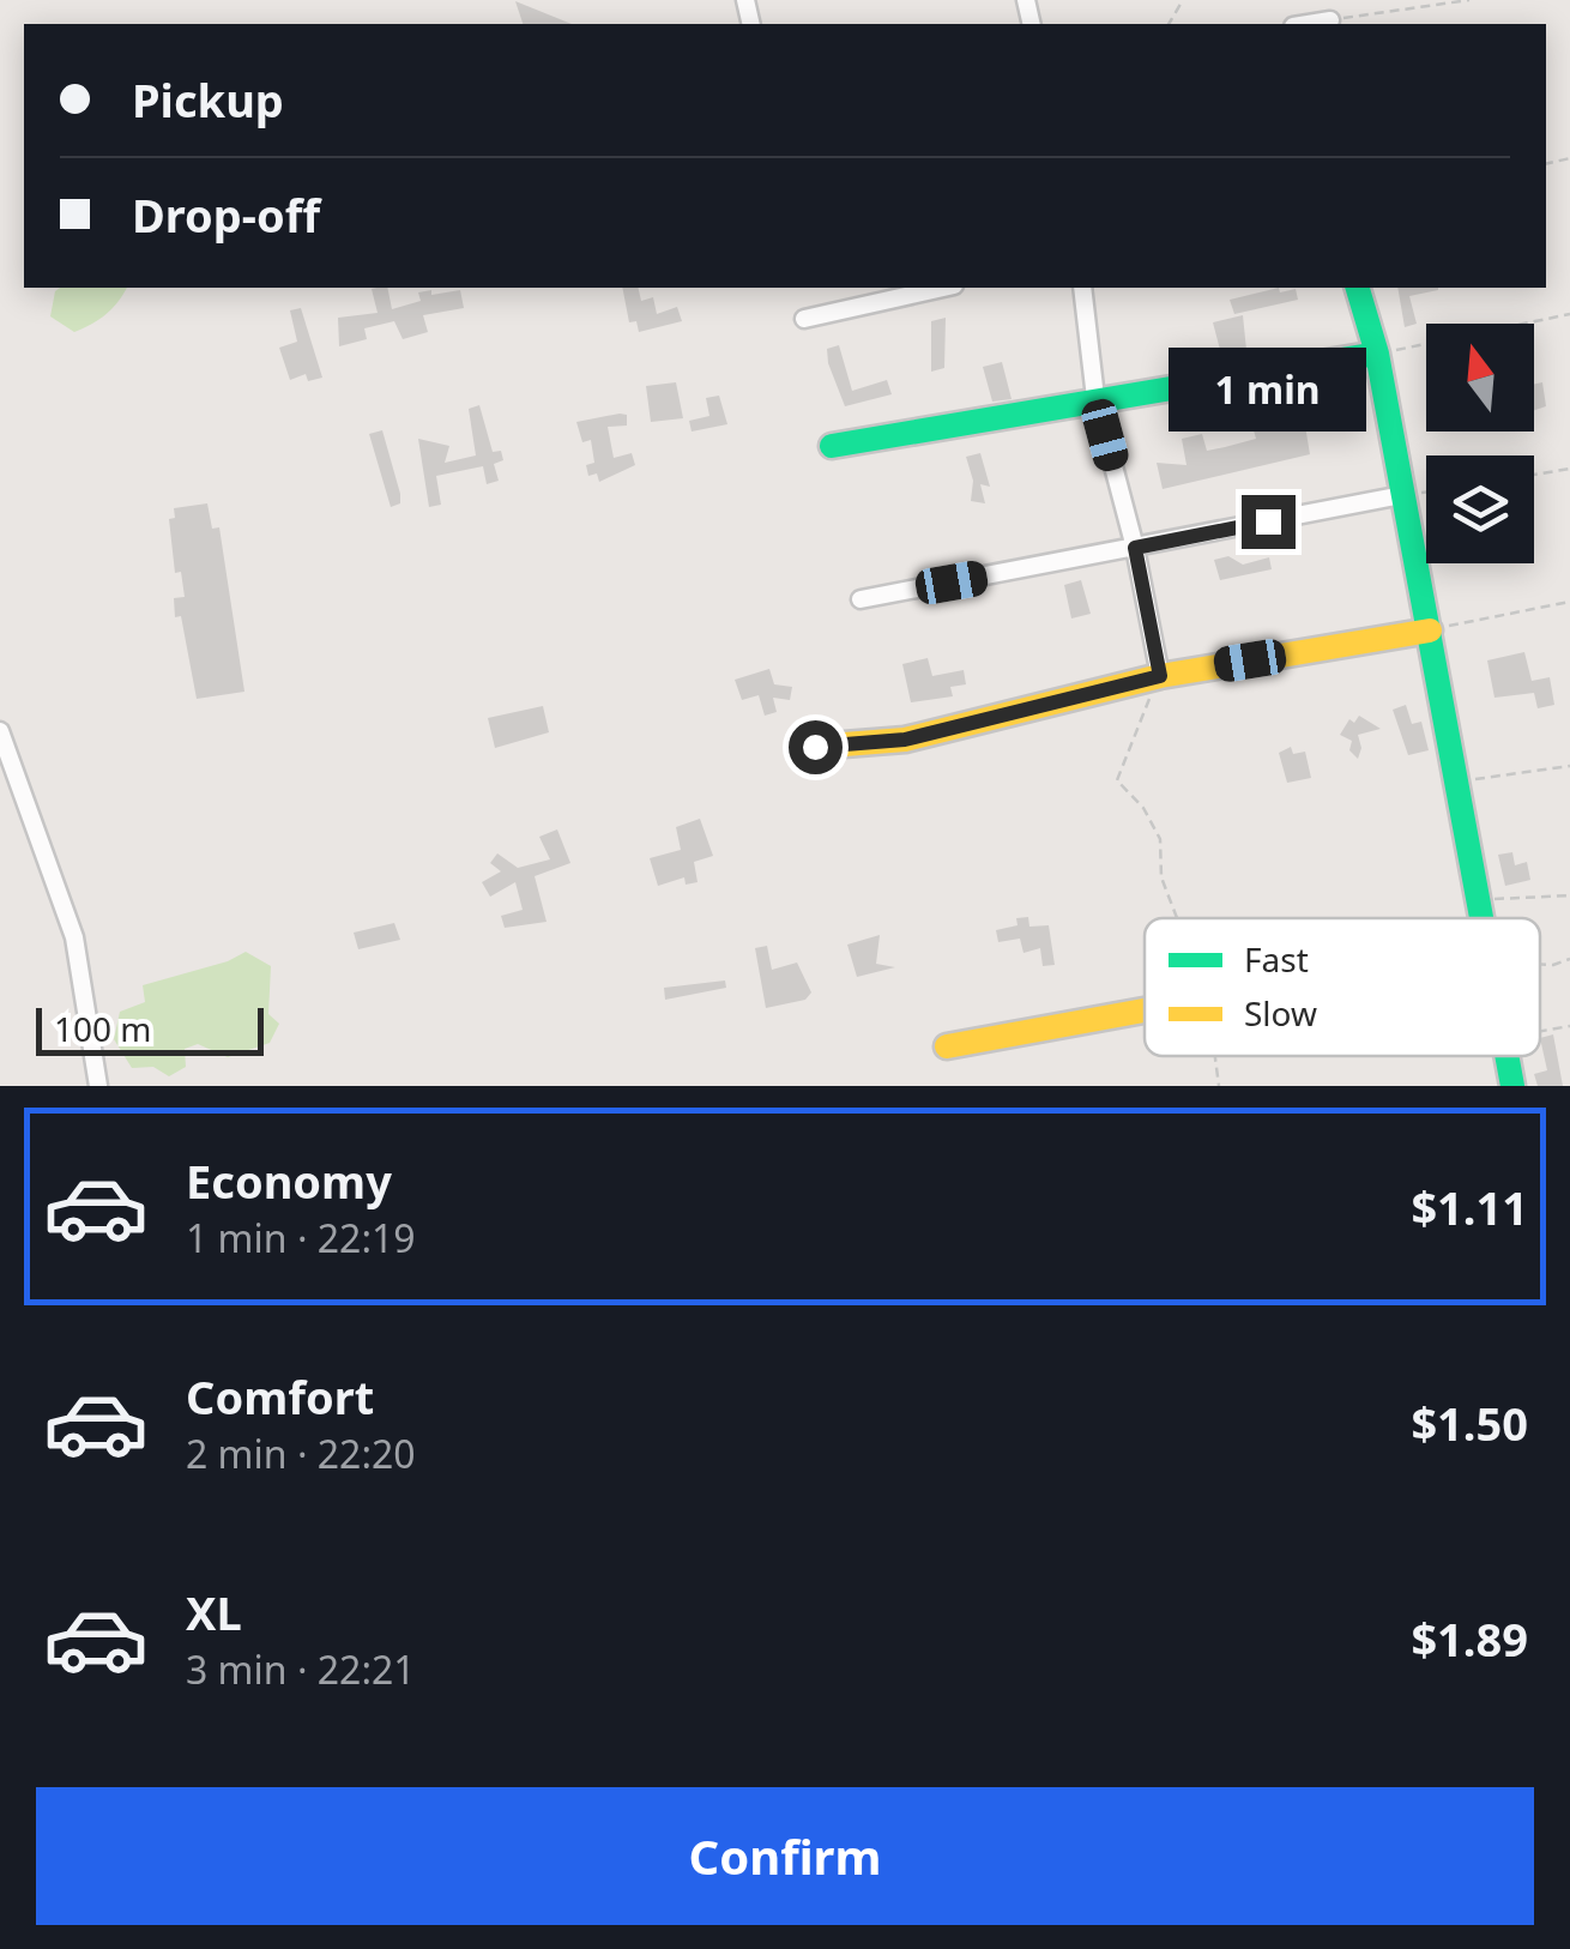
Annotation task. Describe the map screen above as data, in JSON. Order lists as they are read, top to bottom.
{
  "legend": ["Fast", "Slow"],
  "scale_bar": "100 m",
  "north": "top",
  "page": {
    "banner": ["Pickup", "Drop-off"],
    "bubble": "1 min",
    "scale": "100 m",
    "list": [
      {
        "name": "Economy",
        "note": "1 min · 22:19",
        "value": "$1.11"
      },
      {
        "name": "Comfort",
        "note": "2 min · 22:20",
        "value": "$1.50"
      },
      {
        "name": "XL",
        "note": "3 min · 22:21",
        "value": "$1.89"
      }
    ],
    "buttons": "Confirm"
  }
}
